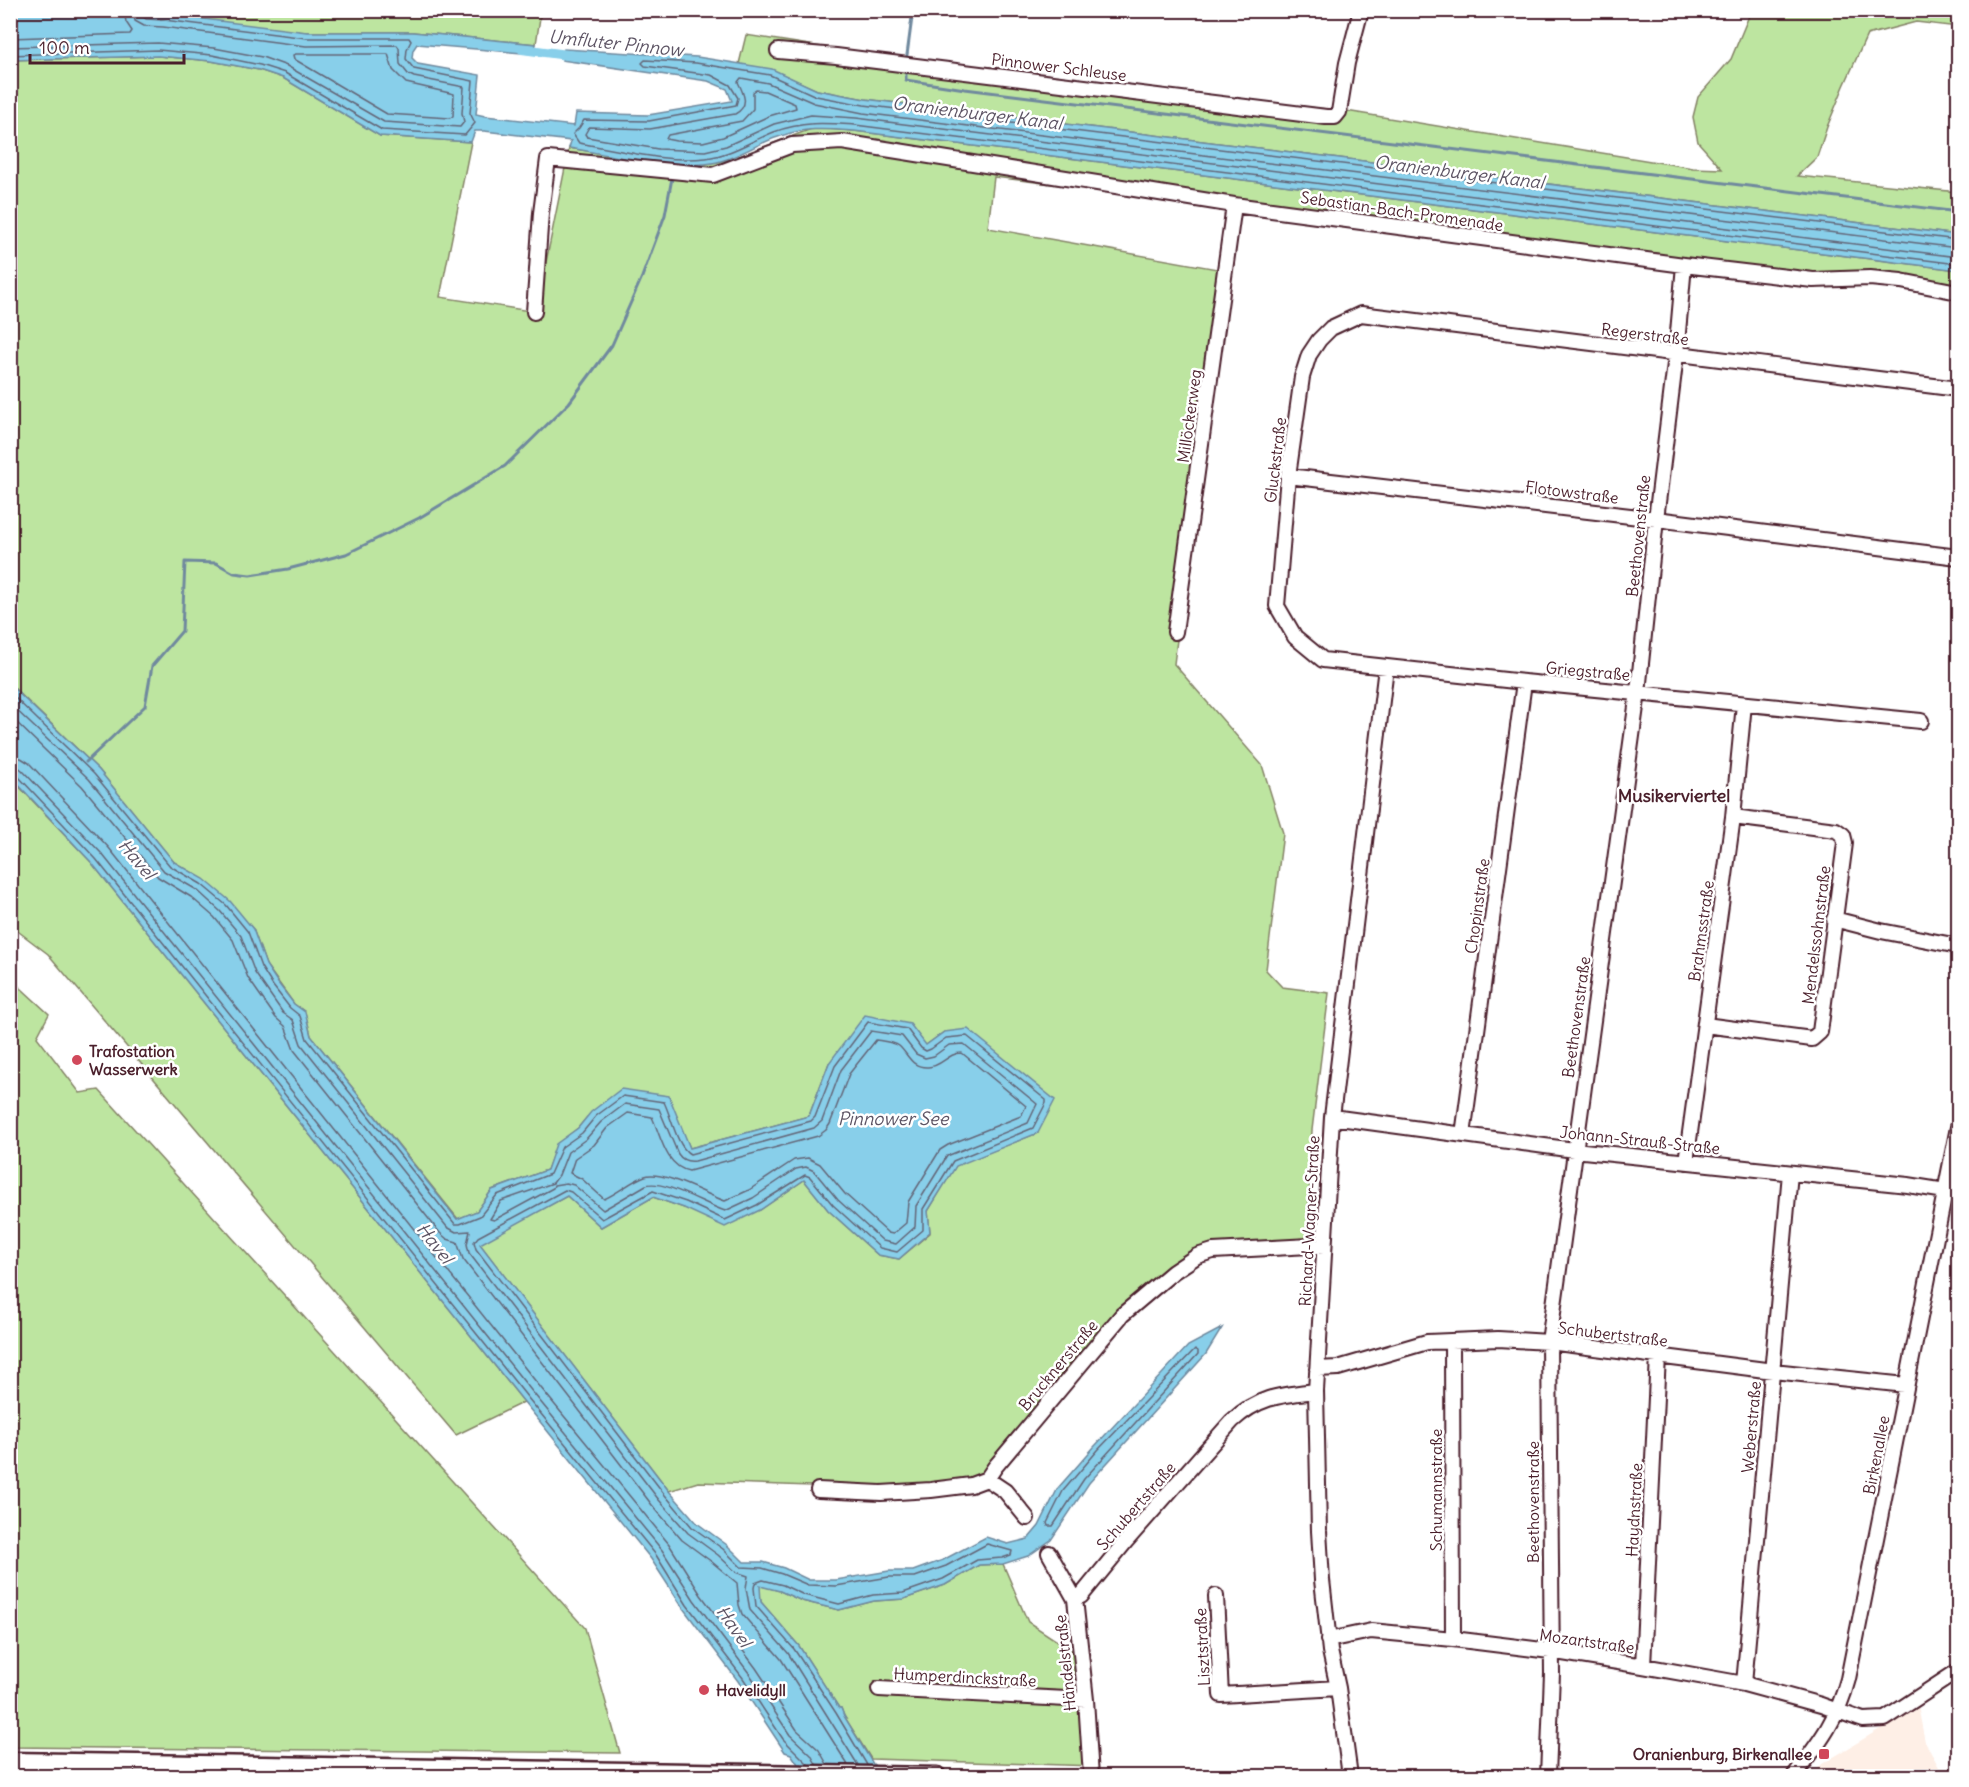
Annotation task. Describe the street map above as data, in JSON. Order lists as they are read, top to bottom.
{
  "streets": {
    "street": [
      "Pinnower Schleuse",
      "Sebastian-Bach-Promenade",
      "Regerstraße",
      "Millöckerweg",
      "Gluckstraße",
      "Flotowstraße",
      "Beethovenstraße",
      "Griegstraße",
      "Chopinstraße",
      "Brahmsstraße",
      "Mendelssohnstraße",
      "Johann-Strauß-Straße",
      "Richard-Wagner-Straße",
      "Schubertstraße",
      "Brucknerstraße",
      "Weberstraße",
      "Birkenallee",
      "Schumannstraße",
      "Haydnstraße",
      "Mozartstraße",
      "Lisztstraße",
      "Händelstraße",
      "Humperdinckstraße"
    ]
  },
  "crossings": [
    ["Sebastian-Bach-Promenade", "Millöckerweg"],
    ["Sebastian-Bach-Promenade", "Beethovenstraße"],
    ["Regerstraße", "Gluckstraße"],
    ["Regerstraße", "Beethovenstraße"],
    ["Gluckstraße", "Flotowstraße"],
    ["Gluckstraße", "Griegstraße"],
    ["Flotowstraße", "Beethovenstraße"],
    ["Beethovenstraße", "Griegstraße"],
    ["Beethovenstraße", "Johann-Strauß-Straße"],
    ["Beethovenstraße", "Schubertstraße"],
    ["Beethovenstraße", "Mozartstraße"],
    ["Griegstraße", "Chopinstraße"],
    ["Griegstraße", "Brahmsstraße"],
    ["Griegstraße", "Richard-Wagner-Straße"],
    ["Chopinstraße", "Johann-Strauß-Straße"],
    ["Brahmsstraße", "Mendelssohnstraße"],
    ["Brahmsstraße", "Johann-Strauß-Straße"],
    ["Johann-Strauß-Straße", "Richard-Wagner-Straße"],
    ["Johann-Strauß-Straße", "Weberstraße"],
    ["Johann-Strauß-Straße", "Birkenallee"],
    ["Richard-Wagner-Straße", "Schubertstraße"],
    ["Richard-Wagner-Straße", "Brucknerstraße"],
    ["Richard-Wagner-Straße", "Mozartstraße"],
    ["Richard-Wagner-Straße", "Lisztstraße"],
    ["Schubertstraße", "Weberstraße"],
    ["Schubertstraße", "Birkenallee"],
    ["Schubertstraße", "Schumannstraße"],
    ["Schubertstraße", "Haydnstraße"],
    ["Schubertstraße", "Händelstraße"],
    ["Weberstraße", "Mozartstraße"],
    ["Birkenallee", "Mozartstraße"],
    ["Schumannstraße", "Mozartstraße"],
    ["Haydnstraße", "Mozartstraße"],
    ["Händelstraße", "Humperdinckstraße"]
  ],
  "districts": ["Musikerviertel"],
  "water": [
    "Umfluter Pinnow",
    "Oranienburger Kanal",
    "Havel",
    "Pinnower See"
  ],
  "places": {
    "other": ["Trafostation Wasserwerk", "Havelidyll"],
    "transit": ["Oranienburg, Birkenallee"]
  },
  "scale_bar": "100 m"
}
